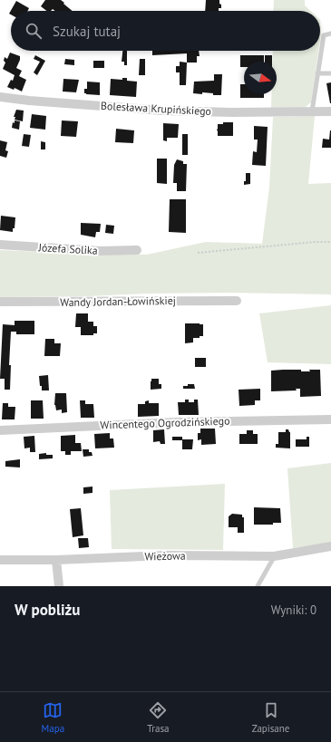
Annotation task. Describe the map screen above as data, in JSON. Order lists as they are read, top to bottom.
{
  "streets": {
    "street": [
      "Bolesława Krupińskiego",
      "Józefa Solika",
      "Wandy Jordan-Łowińskiej",
      "Wincentego Ogrodzińskiego",
      "Wieżowa"
    ]
  },
  "north": "right",
  "page": {
    "search": "Szukaj tutaj",
    "heading": ["W pobliżu", "Wyniki: 0"],
    "nav": ["Mapa", "Trasa", "Zapisane"]
  }
}
